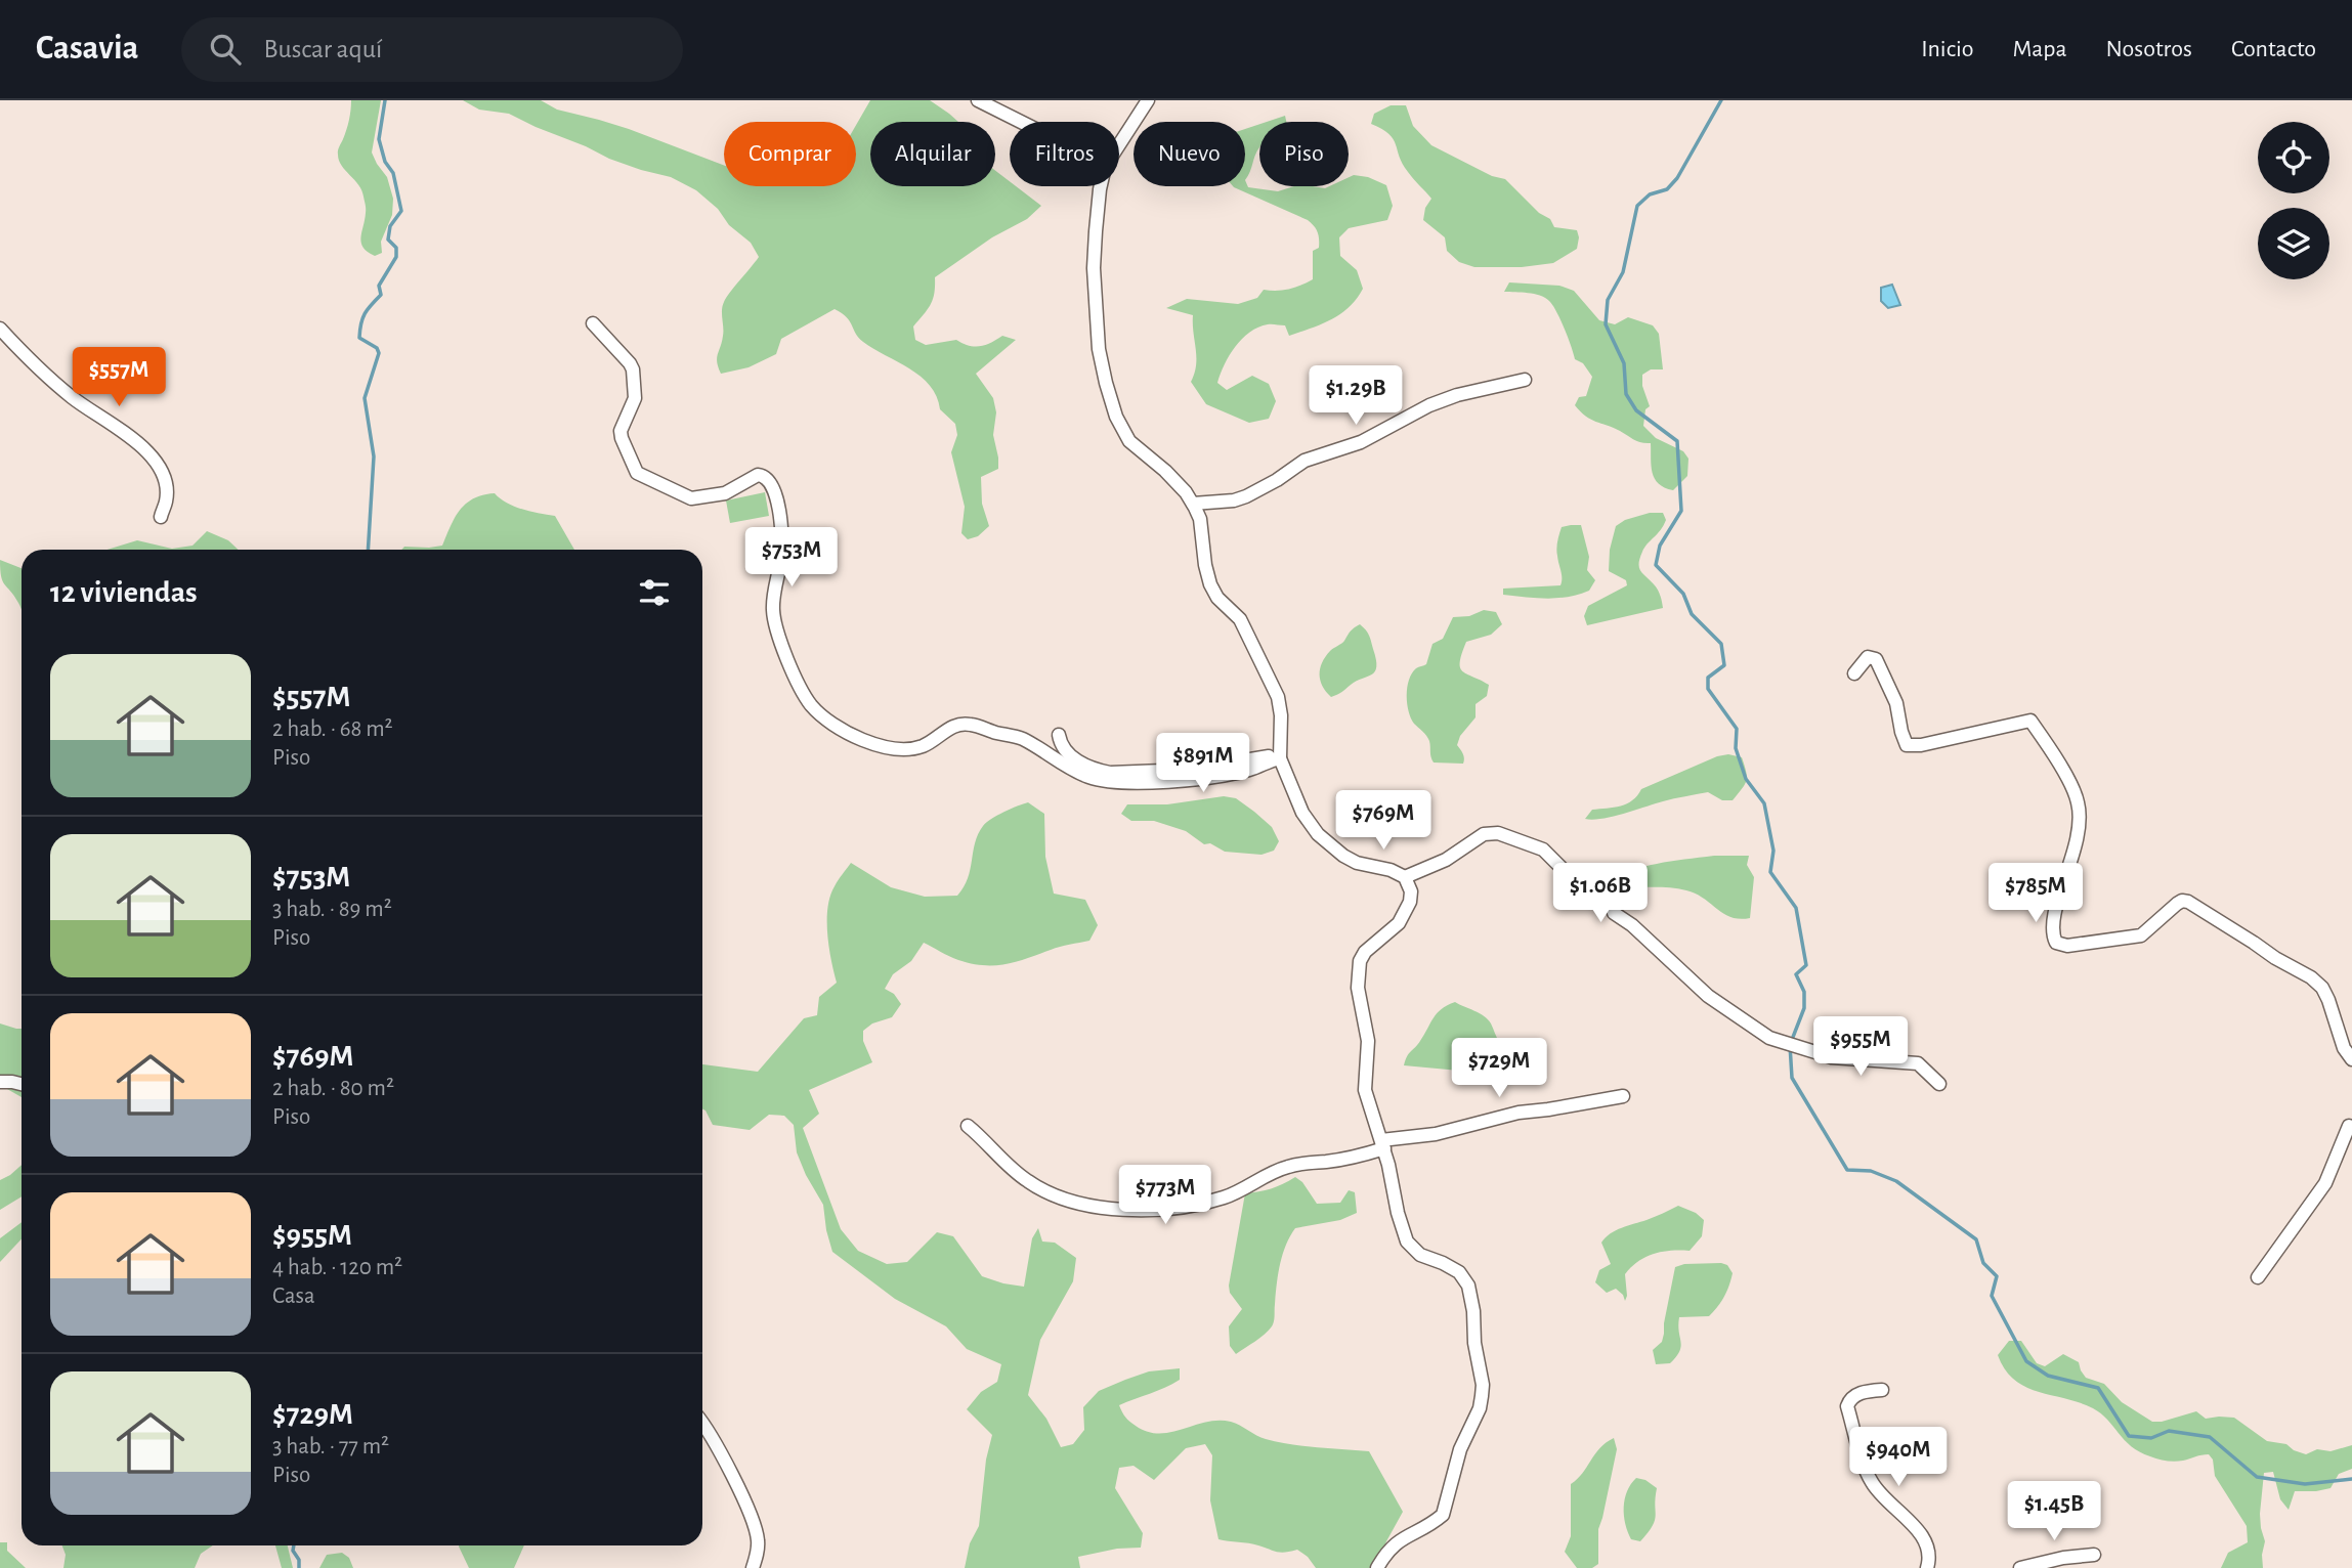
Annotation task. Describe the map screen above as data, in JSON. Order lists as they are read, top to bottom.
{
  "page": {
    "header": "Casavia",
    "search": "Buscar aquí",
    "nav": [
      "Inicio",
      "Mapa",
      "Nosotros",
      "Contacto"
    ],
    "chip": [
      "Comprar",
      "Alquilar",
      "Filtros",
      "Nuevo",
      "Piso"
    ],
    "price": [
      "$557M",
      "$1.29B",
      "$753M",
      "$891M",
      "$769M",
      "$1.06B",
      "$785M",
      "$955M",
      "$729M",
      "$773M",
      "$940M",
      "$1.45B"
    ],
    "heading": "12 viviendas",
    "list": [
      {
        "name": "$557M",
        "note": "2 hab. · 68 m² · Piso"
      },
      {
        "name": "$753M",
        "note": "3 hab. · 89 m² · Piso"
      },
      {
        "name": "$769M",
        "note": "2 hab. · 80 m² · Piso"
      },
      {
        "name": "$955M",
        "note": "4 hab. · 120 m² · Casa"
      },
      {
        "name": "$729M",
        "note": "3 hab. · 77 m² · Piso"
      }
    ]
  }
}
